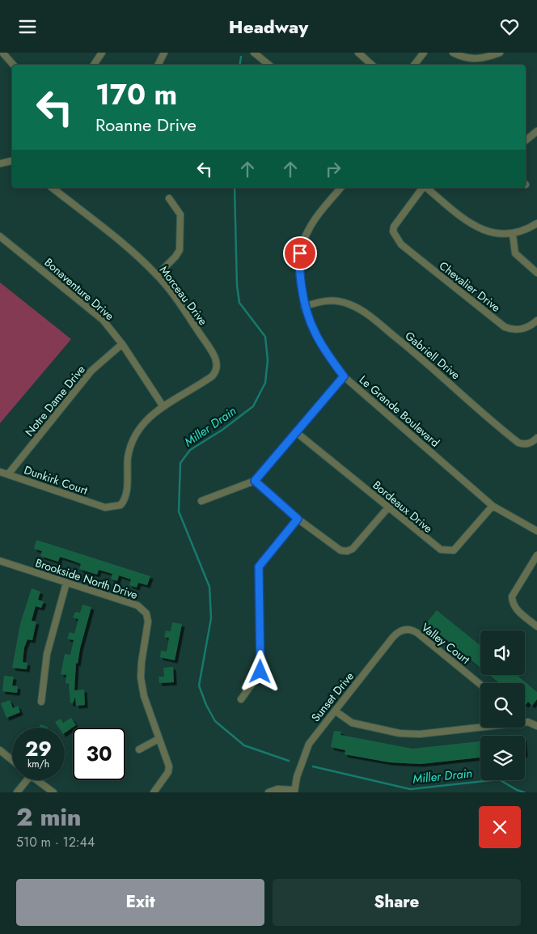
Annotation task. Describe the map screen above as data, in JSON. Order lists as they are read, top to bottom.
{
  "streets": {
    "street": [
      "Chevalier Drive",
      "Bonaventure Drive",
      "Morceau Drive",
      "Gabriell Drive",
      "Notre Dame Drive",
      "Le Grande Boulevard",
      "Dunkirk Court",
      "Bordeaux Drive",
      "Brookside North Drive",
      "Valley Court",
      "Sunset Drive"
    ]
  },
  "crossings": [
    ["Bonaventure Drive", "Morceau Drive"],
    ["Bonaventure Drive", "Notre Dame Drive"],
    ["Morceau Drive", "Dunkirk Court"],
    ["Gabriell Drive", "Le Grande Boulevard"],
    ["Notre Dame Drive", "Dunkirk Court"],
    ["Le Grande Boulevard", "Bordeaux Drive"],
    ["Valley Court", "Sunset Drive"]
  ],
  "water": ["Miller Drain"],
  "page": {
    "header": "Headway",
    "turn": ["170 m", "Roanne Drive"],
    "speed": "29 km/h",
    "limit": "30",
    "heading": ["2 min", "510 m · 12:44"],
    "buttons": ["Exit", "Share"]
  }
}
